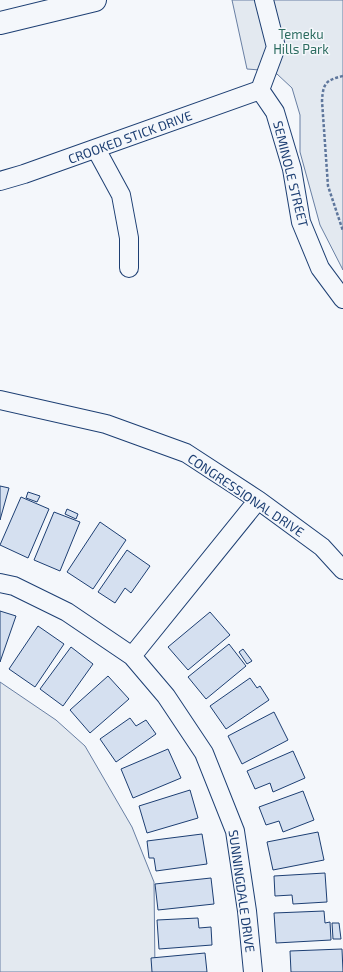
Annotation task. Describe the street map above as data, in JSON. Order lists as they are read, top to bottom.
{
  "streets": {
    "street": [
      "CROOKED STICK DRIVE",
      "SEMINOLE STREET",
      "CONGRESSIONAL DRIVE",
      "SUNNINGDALE DRIVE"
    ]
  },
  "crossings": [
    ["CROOKED STICK DRIVE", "SEMINOLE STREET"]
  ],
  "parks": ["Temeku Hills Park"]
}
